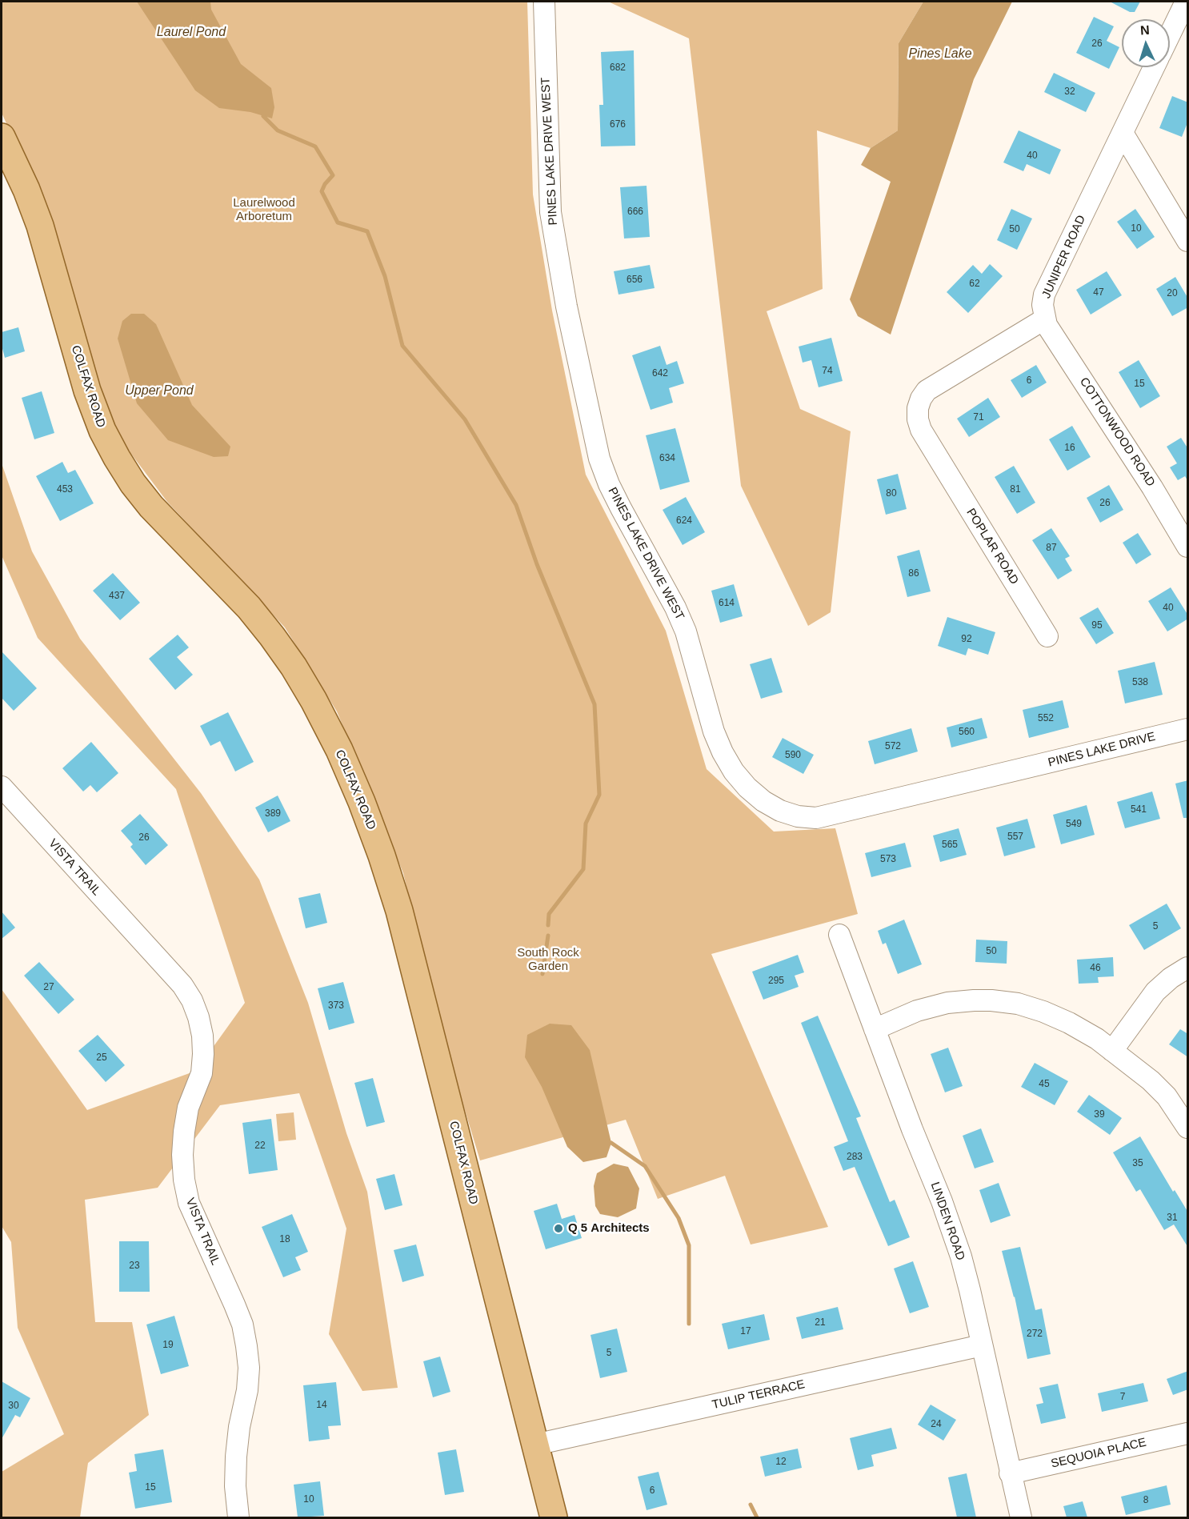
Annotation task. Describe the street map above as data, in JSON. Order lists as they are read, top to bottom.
{
  "streets": {
    "main road": ["COLFAX ROAD"],
    "street": [
      "PINES LAKE DRIVE WEST",
      "JUNIPER ROAD",
      "COTTONWOOD ROAD",
      "POPLAR ROAD",
      "PINES LAKE DRIVE",
      "VISTA TRAIL",
      "LINDEN ROAD",
      "TULIP TERRACE",
      "SEQUOIA PLACE"
    ]
  },
  "crossings": [
    ["PINES LAKE DRIVE WEST", "PINES LAKE DRIVE"],
    ["JUNIPER ROAD", "COTTONWOOD ROAD"],
    ["JUNIPER ROAD", "POPLAR ROAD"],
    ["COLFAX ROAD", "TULIP TERRACE"],
    ["COTTONWOOD ROAD", "POPLAR ROAD"],
    ["LINDEN ROAD", "TULIP TERRACE"],
    ["LINDEN ROAD", "SEQUOIA PLACE"]
  ],
  "water": ["Laurel Pond", "Pines Lake", "Upper Pond"],
  "parks": ["Laurelwood Arboretum", "South Rock Garden"],
  "places": ["Q 5 Architects"],
  "house_numbers": [
    "26",
    "682",
    "32",
    "676",
    "40",
    "666",
    "10",
    "50",
    "656",
    "62",
    "47",
    "20",
    "74",
    "642",
    "6",
    "15",
    "71",
    "16",
    "634",
    "453",
    "81",
    "80",
    "26",
    "624",
    "87",
    "86",
    "437",
    "614",
    "40",
    "95",
    "92",
    "538",
    "552",
    "560",
    "572",
    "590",
    "541",
    "389",
    "549",
    "557",
    "26",
    "565",
    "573",
    "5",
    "50",
    "46",
    "295",
    "27",
    "373",
    "25",
    "45",
    "39",
    "22",
    "283",
    "35",
    "31",
    "18",
    "23",
    "21",
    "17",
    "272",
    "19",
    "5",
    "7",
    "14",
    "30",
    "24",
    "12",
    "15",
    "6",
    "10",
    "8"
  ],
  "north": "top"
}
